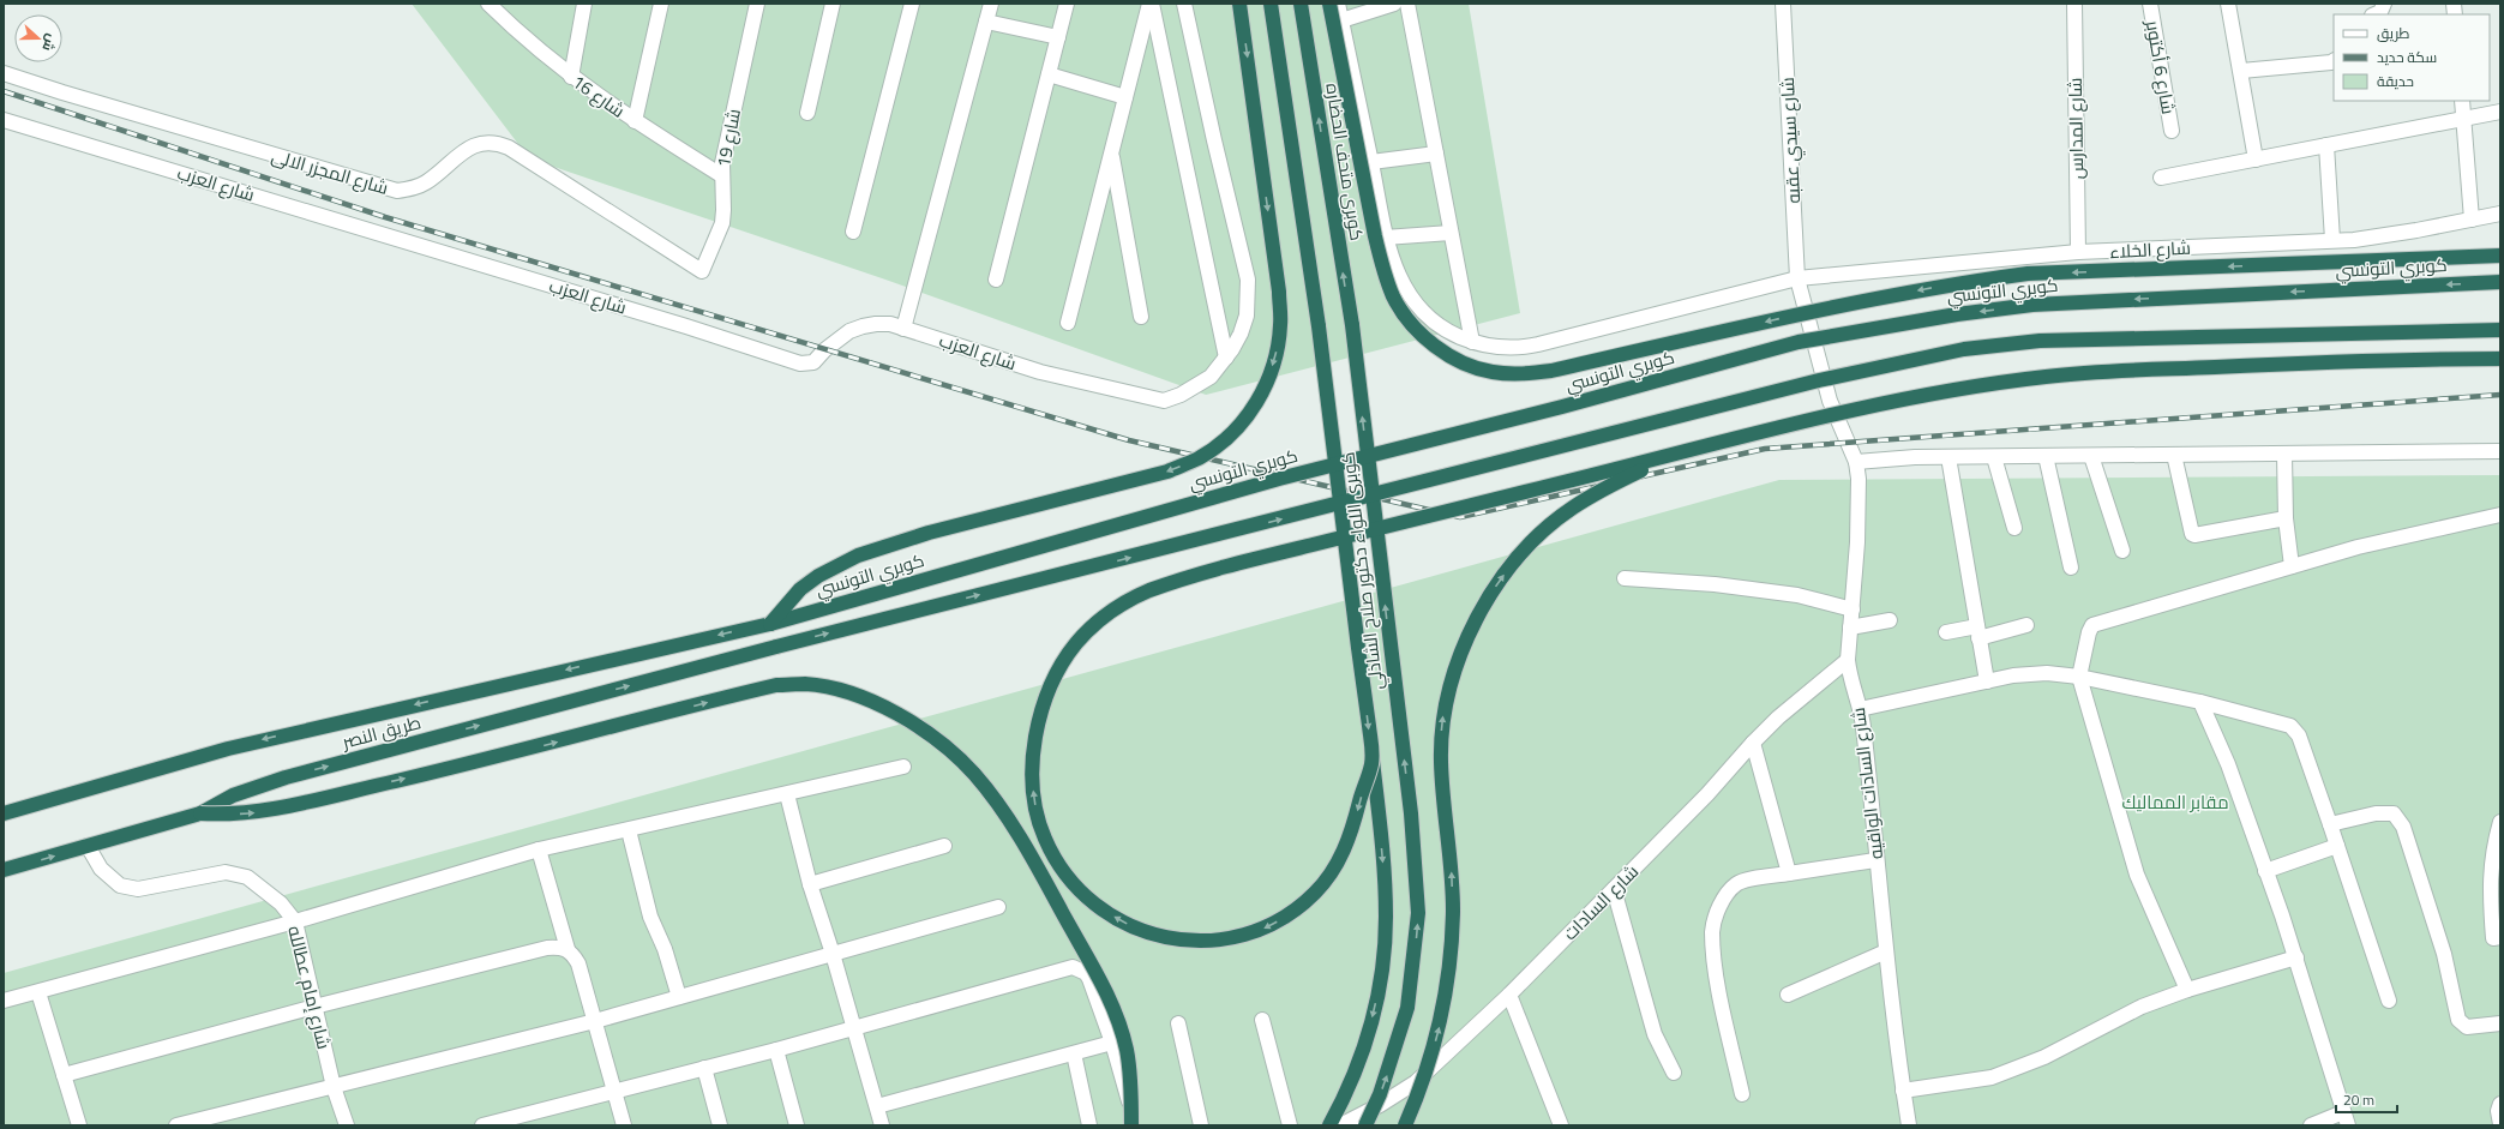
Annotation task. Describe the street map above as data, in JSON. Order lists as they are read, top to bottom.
{
  "streets": {
    "highway": [
      "كوبرى متحف الحضاره",
      "كوبري التونسي",
      "كوبرى اللواء دكتور صلاح الشاذلي",
      "طريق النصر"
    ],
    "street": [
      "شارع 6 أكتوبر",
      "شارع 16",
      "شارع المدارس",
      "شارع 19",
      "شارع سيدي عقبه",
      "شارع المجزر الالى",
      "شارع العزب",
      "شارع الخلاء",
      "شارع السادات الواقيه",
      "شارع السادات",
      "شارع إمام عطالله"
    ]
  },
  "crossings": [
    ["شارع 16", "شارع 19"],
    ["شارع المدارس", "شارع الخلاء"],
    ["شارع 19", "شارع المجزر الالى"],
    ["شارع سيدي عقبه", "شارع الخلاء"],
    ["شارع سيدي عقبه", "شارع السادات الواقيه"],
    ["كوبرى متحف الحضاره", "كوبرى اللواء دكتور صلاح الشاذلي"],
    ["شارع الخلاء", "شارع السادات الواقيه"],
    ["كوبري التونسي", "طريق النصر"],
    ["طريق النصر", "شارع إمام عطالله"],
    ["شارع السادات الواقيه", "شارع السادات"]
  ],
  "one_way": ["كوبرى متحف الحضاره"],
  "parks": ["مقابر المماليك"],
  "legend": ["طريق", "سكة حديد", "حديقة"],
  "scale_bar": "20 m",
  "north": "right"
}
